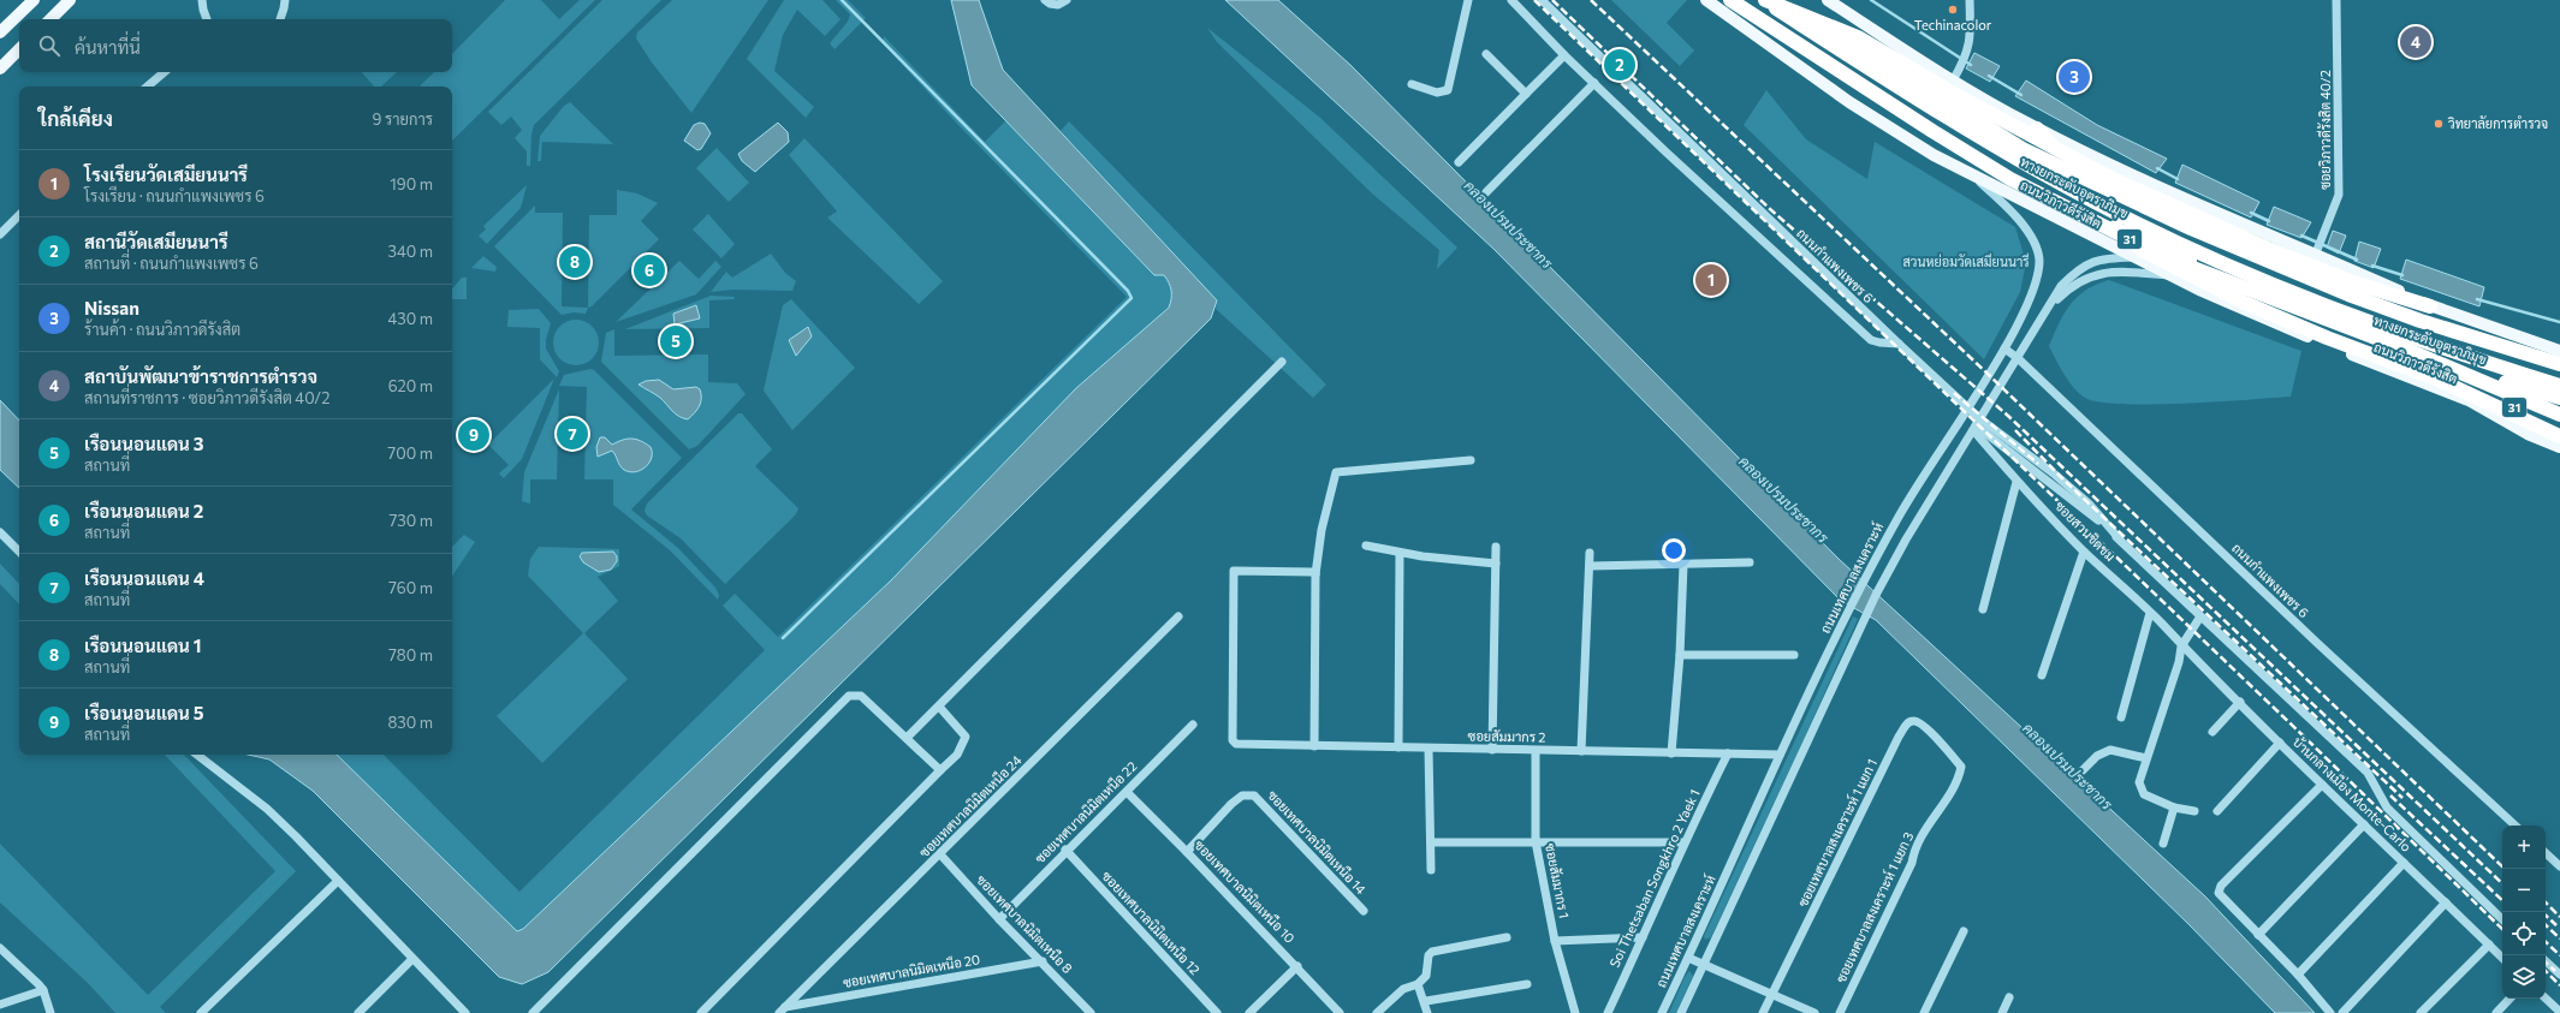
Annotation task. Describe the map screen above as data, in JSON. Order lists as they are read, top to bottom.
{
  "streets": {
    "highway": ["ทางยกระดับอุตราภิมุข", "ถนนวิภาวดีรังสิต", "31"],
    "street": [
      "ซอยวิภาวดีรังสิต 40/2",
      "ถนนกำแพงเพชร 6",
      "ซอยสวนชิดชม",
      "ถนนเทศบาลสงเคราะห์",
      "ซอยสัมมากร 2",
      "บ้านกลางเมือง Monte-Carlo",
      "ซอยเทศบาลนิมิตเหนือ 24",
      "ซอยเทศบาลนิมิตเหนือ 22",
      "ซอยเทศบาลสงเคราะห์ 1 แยก 1",
      "ซอยเทศบาลนิมิตเหนือ 14",
      "Soi Thetsaban Songkhro 2 Yaek 1",
      "ซอยสัมมากร 1",
      "ซอยเทศบาลนิมิตเหนือ 10",
      "ซอยเทศบาลสงเคราะห์ 1 แยก 3",
      "ซอยเทศบาลนิมิตเหนือ 12",
      "ซอยเทศบาลนิมิตเหนือ 8",
      "ซอยเทศบาลนิมิตเหนือ 20"
    ]
  },
  "crossings": [
    ["ถนนวิภาวดีรังสิต", "31"],
    ["ถนนวิภาวดีรังสิต", "ถนนเทศบาลสงเคราะห์"],
    ["ถนนกำแพงเพชร 6", "ซอยสวนชิดชม"],
    ["ถนนกำแพงเพชร 6", "ถนนเทศบาลสงเคราะห์"],
    ["ซอยสวนชิดชม", "บ้านกลางเมือง Monte-Carlo"],
    ["ถนนเทศบาลสงเคราะห์", "ซอยสัมมากร 2"],
    ["ซอยสัมมากร 2", "Soi Thetsaban Songkhro 2 Yaek 1"],
    ["ซอยสัมมากร 2", "ซอยสัมมากร 1"],
    ["ซอยเทศบาลนิมิตเหนือ 24", "ซอยเทศบาลนิมิตเหนือ 8"],
    ["ซอยเทศบาลนิมิตเหนือ 24", "ซอยเทศบาลนิมิตเหนือ 20"],
    ["ซอยเทศบาลนิมิตเหนือ 22", "ซอยเทศบาลนิมิตเหนือ 10"],
    ["ซอยเทศบาลนิมิตเหนือ 22", "ซอยเทศบาลนิมิตเหนือ 12"],
    ["ซอยเทศบาลนิมิตเหนือ 22", "ซอยเทศบาลนิมิตเหนือ 8"],
    ["ซอยเทศบาลสงเคราะห์ 1 แยก 1", "ซอยเทศบาลสงเคราะห์ 1 แยก 3"],
    ["ซอยเทศบาลนิมิตเหนือ 14", "ซอยเทศบาลนิมิตเหนือ 10"],
    ["ซอยเทศบาลนิมิตเหนือ 8", "ซอยเทศบาลนิมิตเหนือ 20"]
  ],
  "water": ["คลองเปรมประชากร"],
  "parks": ["สวนหย่อมวัดเสมียนนารี"],
  "places": ["Techinacolor", "วิทยาลัยการตำรวจ"],
  "page": {
    "search": "ค้นหาที่นี่",
    "pins": [
      "4",
      "2",
      "3",
      "8",
      "6",
      "1",
      "5",
      "7",
      "9"
    ],
    "heading": ["ใกล้เคียง", "9 รายการ"],
    "list": [
      {
        "mark": "1",
        "name": "โรงเรียนวัดเสมียนนารี",
        "note": "โรงเรียน · ถนนกำแพงเพชร 6",
        "value": "190 m"
      },
      {
        "mark": "2",
        "name": "สถานีวัดเสมียนนารี",
        "note": "สถานที่ · ถนนกำแพงเพชร 6",
        "value": "340 m"
      },
      {
        "mark": "3",
        "name": "Nissan",
        "note": "ร้านค้า · ถนนวิภาวดีรังสิต",
        "value": "430 m"
      },
      {
        "mark": "4",
        "name": "สถาบันพัฒนาข้าราชการตำรวจ",
        "note": "สถานที่ราชการ · ซอยวิภาวดีรังสิต 40/2",
        "value": "620 m"
      },
      {
        "mark": "5",
        "name": "เรือนนอนแดน 3",
        "note": "สถานที่",
        "value": "700 m"
      },
      {
        "mark": "6",
        "name": "เรือนนอนแดน 2",
        "note": "สถานที่",
        "value": "730 m"
      },
      {
        "mark": "7",
        "name": "เรือนนอนแดน 4",
        "note": "สถานที่",
        "value": "760 m"
      },
      {
        "mark": "8",
        "name": "เรือนนอนแดน 1",
        "note": "สถานที่",
        "value": "780 m"
      },
      {
        "mark": "9",
        "name": "เรือนนอนแดน 5",
        "note": "สถานที่",
        "value": "830 m"
      }
    ],
    "map_buttons": ["+", "−"]
  }
}
